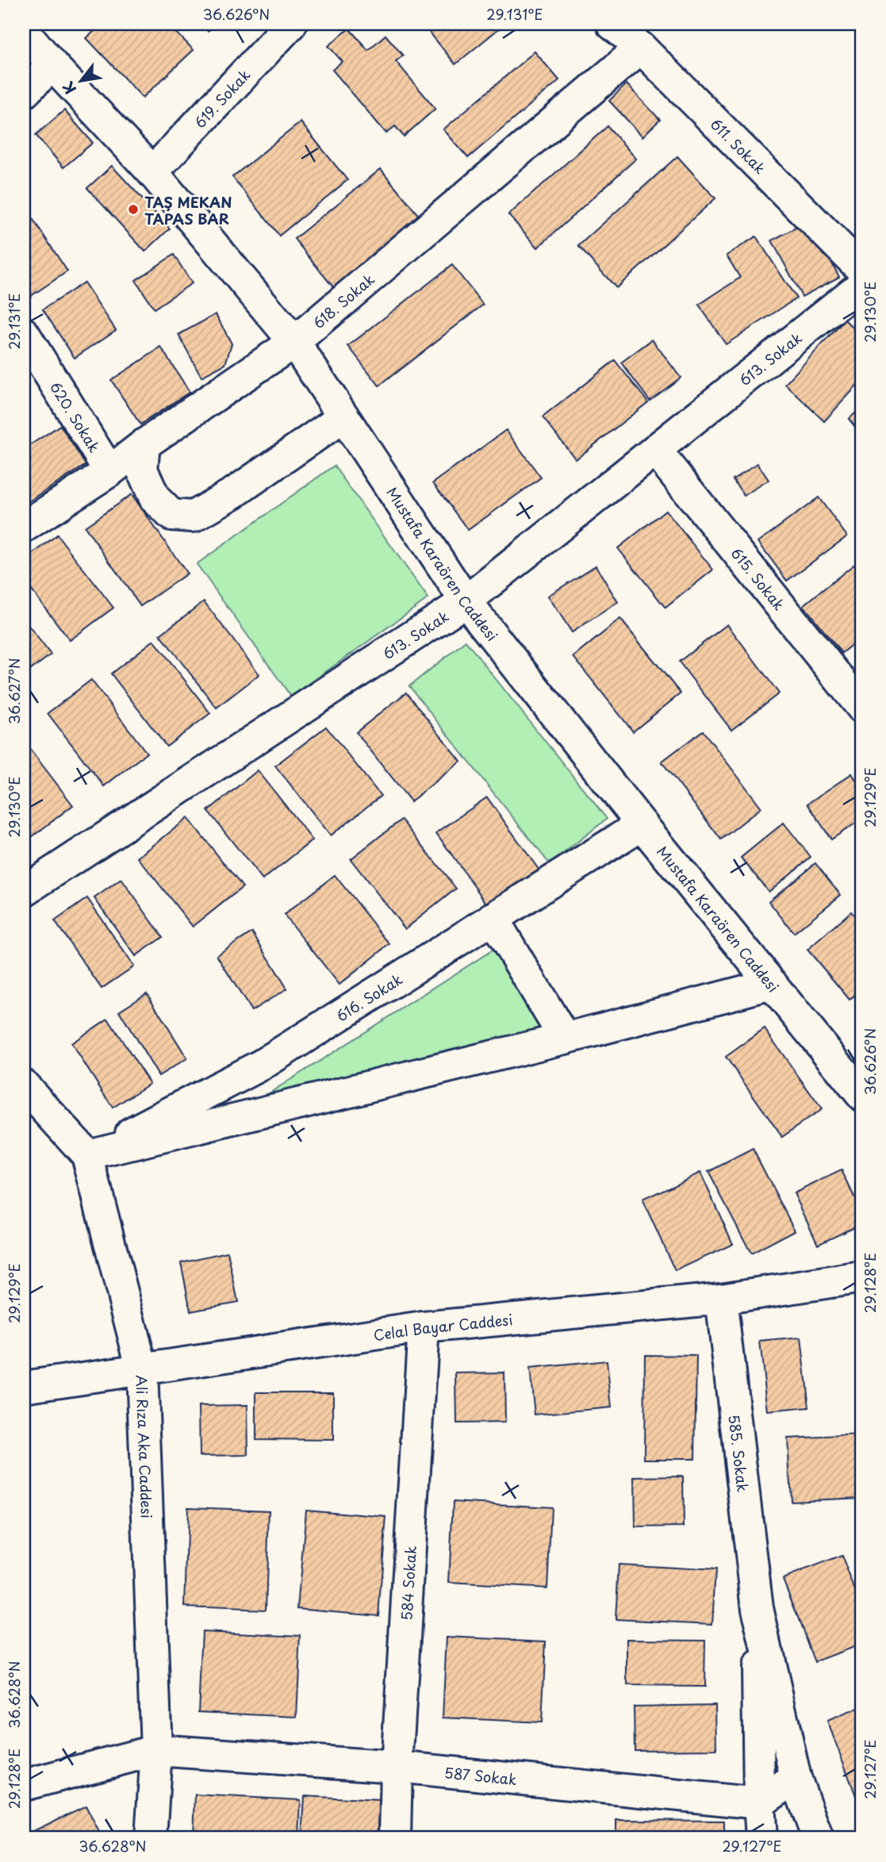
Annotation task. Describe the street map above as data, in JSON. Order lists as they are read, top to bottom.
{
  "streets": {
    "street": [
      "619. Sokak",
      "611. Sokak",
      "618. Sokak",
      "613. Sokak",
      "620. Sokak",
      "Mustafa Karaören Caddesi",
      "615. Sokak",
      "616. Sokak",
      "Celal Bayar Caddesi",
      "Ali Rıza Aka Caddesi",
      "585. Sokak",
      "584 Sokak",
      "587 Sokak"
    ]
  },
  "crossings": [
    ["619. Sokak", "Mustafa Karaören Caddesi"],
    ["611. Sokak", "618. Sokak"],
    ["618. Sokak", "620. Sokak"],
    ["618. Sokak", "Mustafa Karaören Caddesi"],
    ["613. Sokak", "Mustafa Karaören Caddesi"],
    ["613. Sokak", "615. Sokak"],
    ["Mustafa Karaören Caddesi", "616. Sokak"],
    ["616. Sokak", "Ali Rıza Aka Caddesi"],
    ["Celal Bayar Caddesi", "Ali Rıza Aka Caddesi"],
    ["Celal Bayar Caddesi", "585. Sokak"],
    ["Celal Bayar Caddesi", "584 Sokak"],
    ["Ali Rıza Aka Caddesi", "587 Sokak"],
    ["585. Sokak", "587 Sokak"],
    ["584 Sokak", "587 Sokak"]
  ],
  "places": ["TAŞ MEKAN TAPAS BAR"],
  "north": "bottom left",
  "coordinates": [
    "36.626°N",
    "29.131°E",
    "29.130°E",
    "36.627°N",
    "29.129°E",
    "29.128°E",
    "36.628°N",
    "29.127°E"
  ]
}
